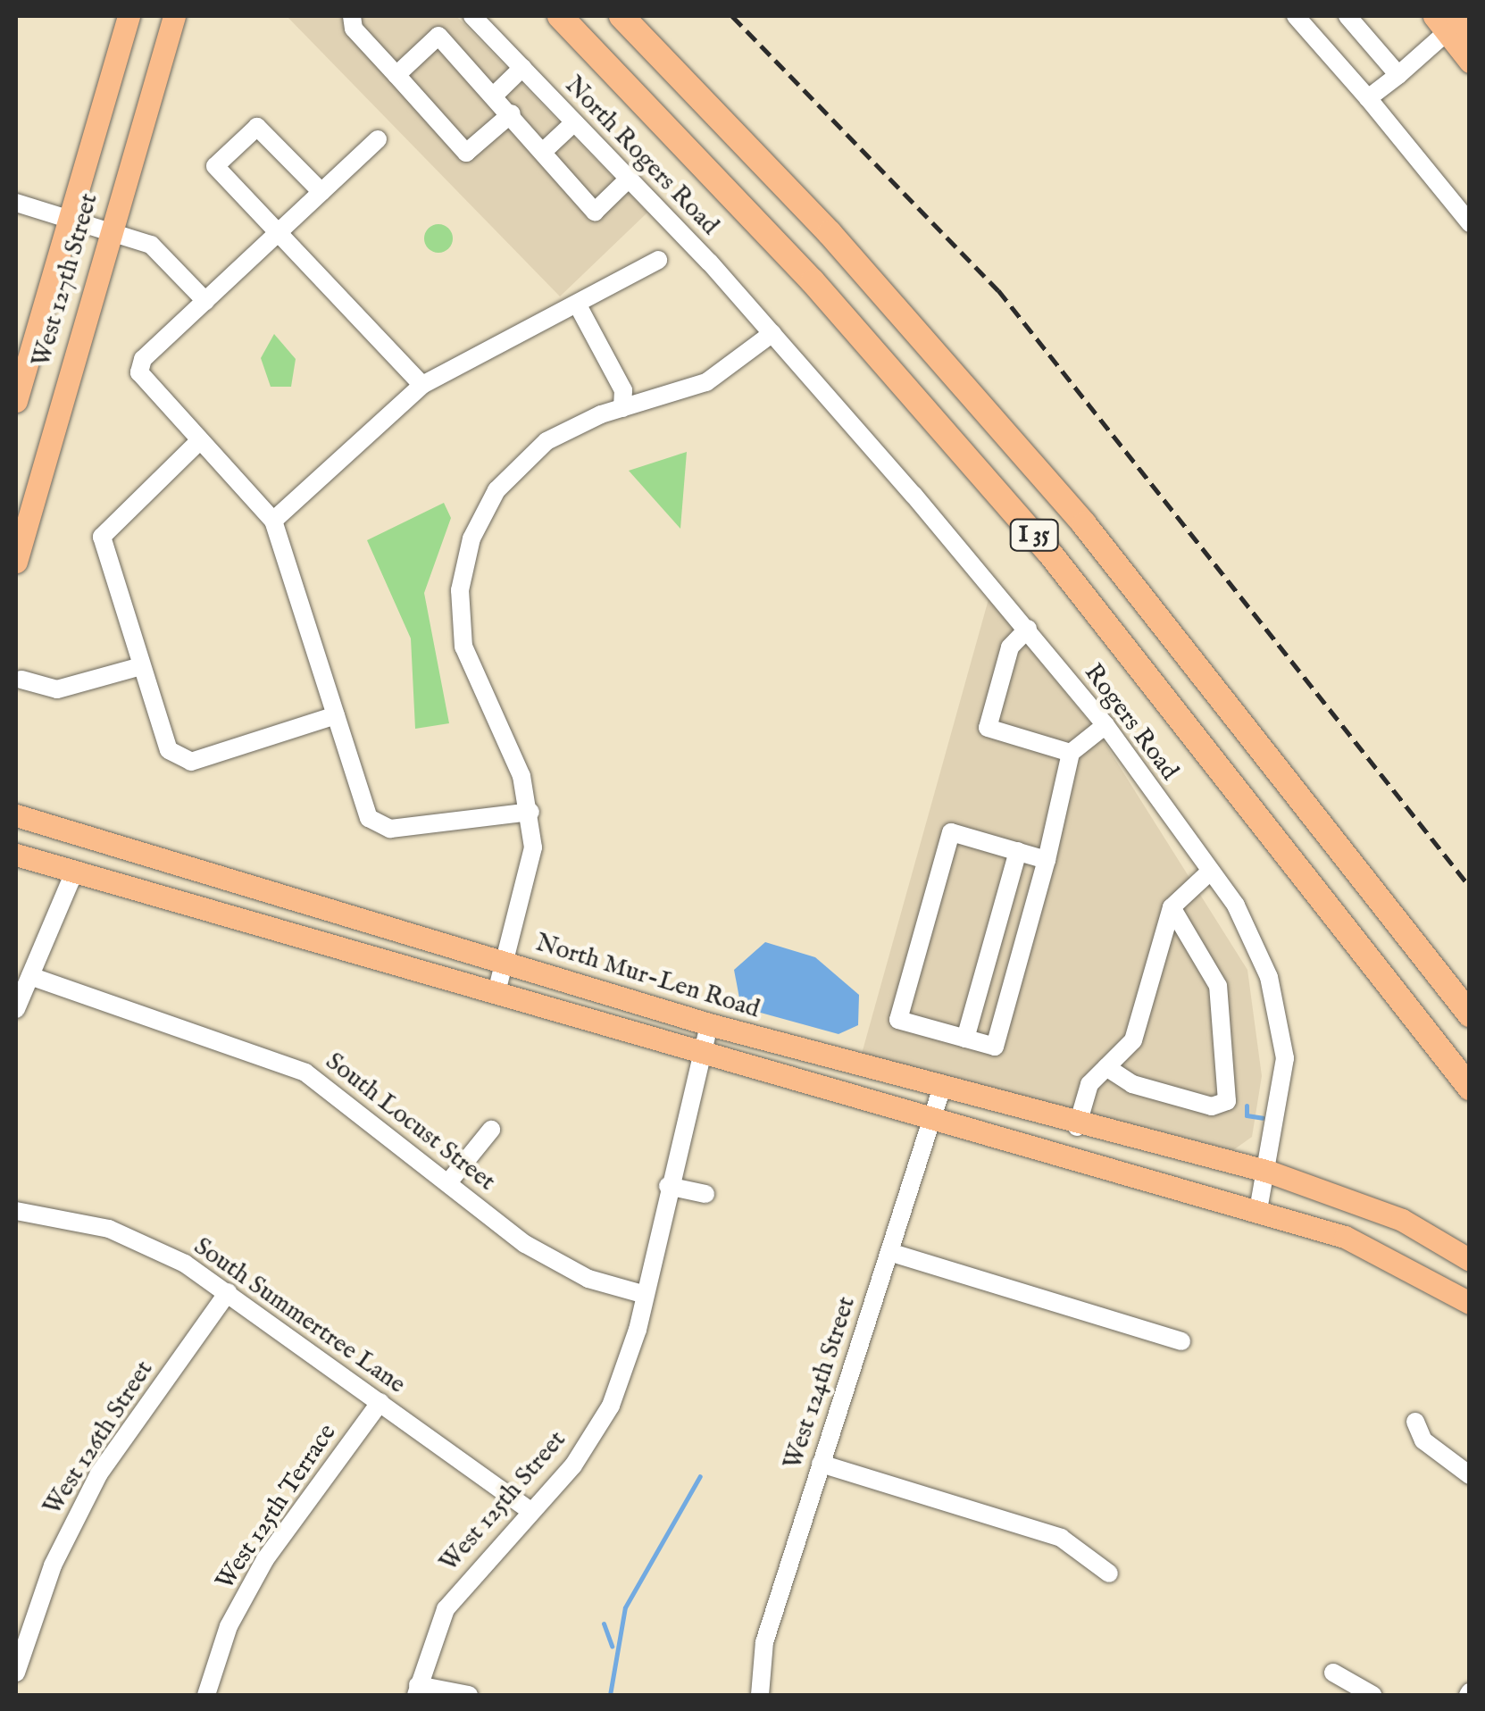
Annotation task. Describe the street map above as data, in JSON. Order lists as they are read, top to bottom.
{
  "streets": {
    "highway": ["I 35"],
    "main road": ["West 127th Street", "North Mur-Len Road"],
    "street": [
      "North Rogers Road",
      "Rogers Road",
      "South Locust Street",
      "South Summertree Lane",
      "West 124th Street",
      "West 126th Street",
      "West 125th Street",
      "West 125th Terrace"
    ]
  },
  "crossings": [
    ["North Rogers Road", "Rogers Road"],
    ["Rogers Road", "North Mur-Len Road"],
    ["North Mur-Len Road", "West 124th Street"],
    ["North Mur-Len Road", "West 125th Street"],
    ["South Locust Street", "West 125th Street"],
    ["South Summertree Lane", "West 126th Street"],
    ["South Summertree Lane", "West 125th Street"],
    ["South Summertree Lane", "West 125th Terrace"]
  ]
}
